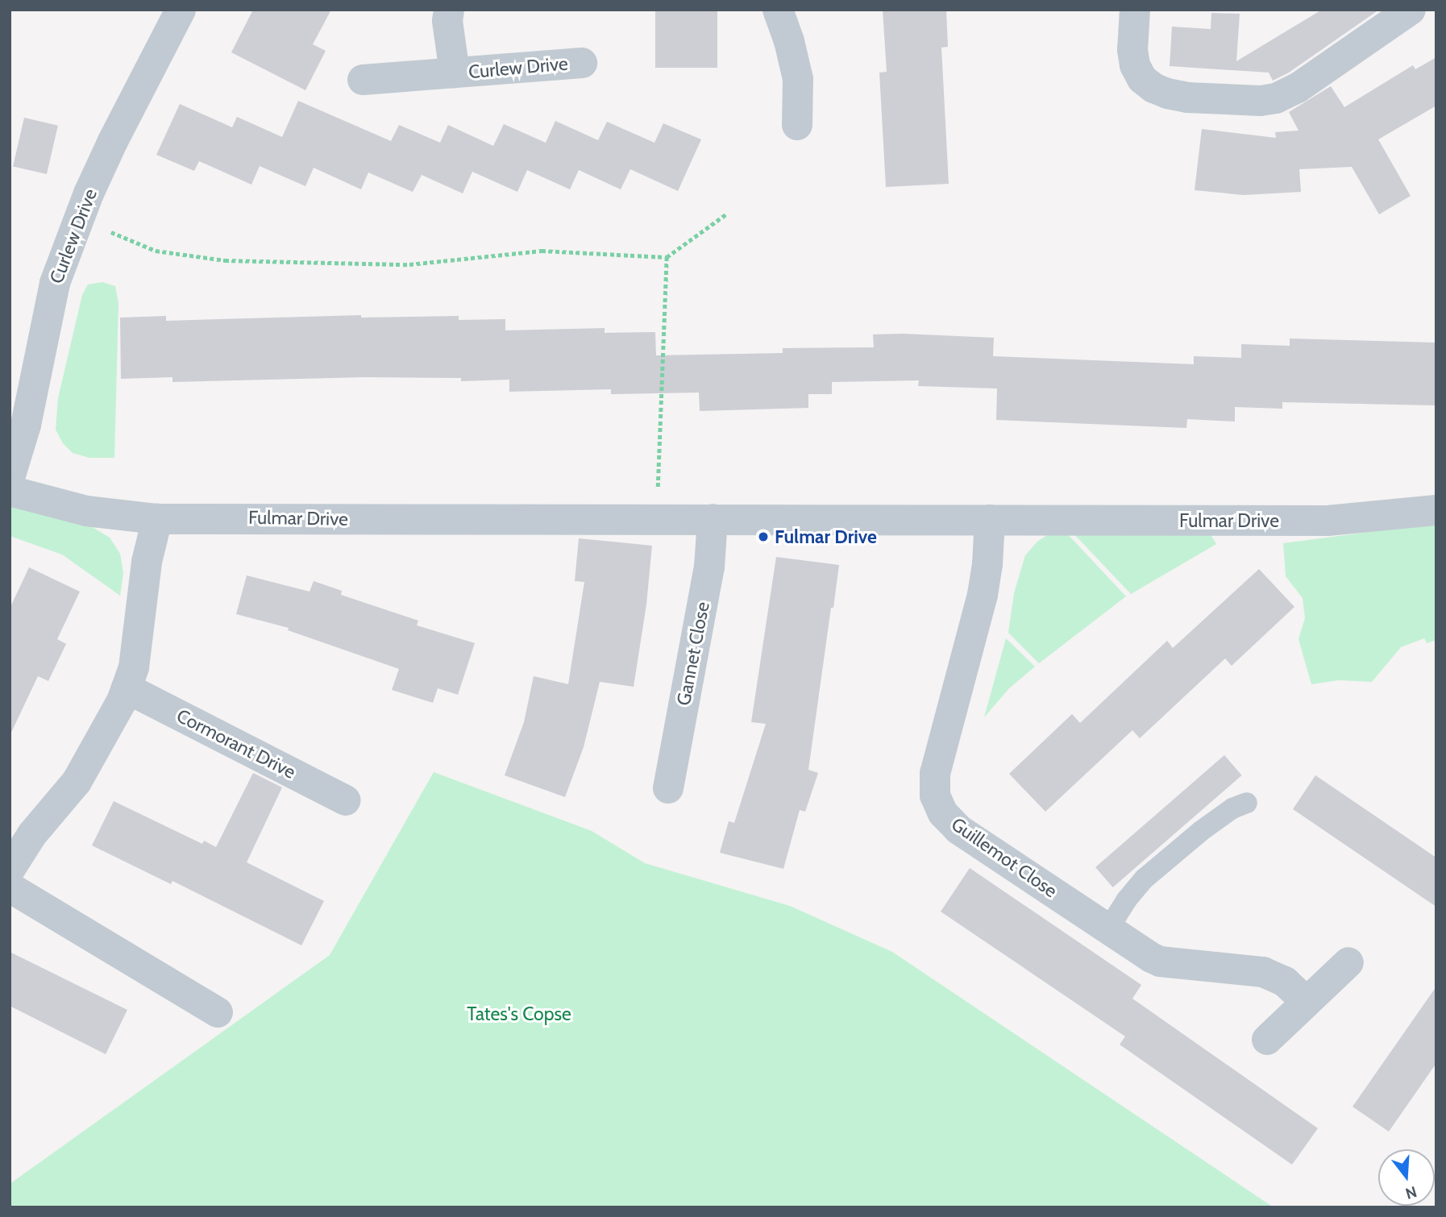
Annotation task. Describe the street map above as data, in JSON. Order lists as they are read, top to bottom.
{
  "streets": {
    "street": [
      "Curlew Drive",
      "Fulmar Drive",
      "Gannet Close",
      "Cormorant Drive",
      "Guillemot Close"
    ]
  },
  "crossings": [
    ["Fulmar Drive", "Gannet Close"],
    ["Fulmar Drive", "Guillemot Close"]
  ],
  "parks": ["Tates's Copse"],
  "places": ["Fulmar Drive"],
  "north": "bottom"
}
